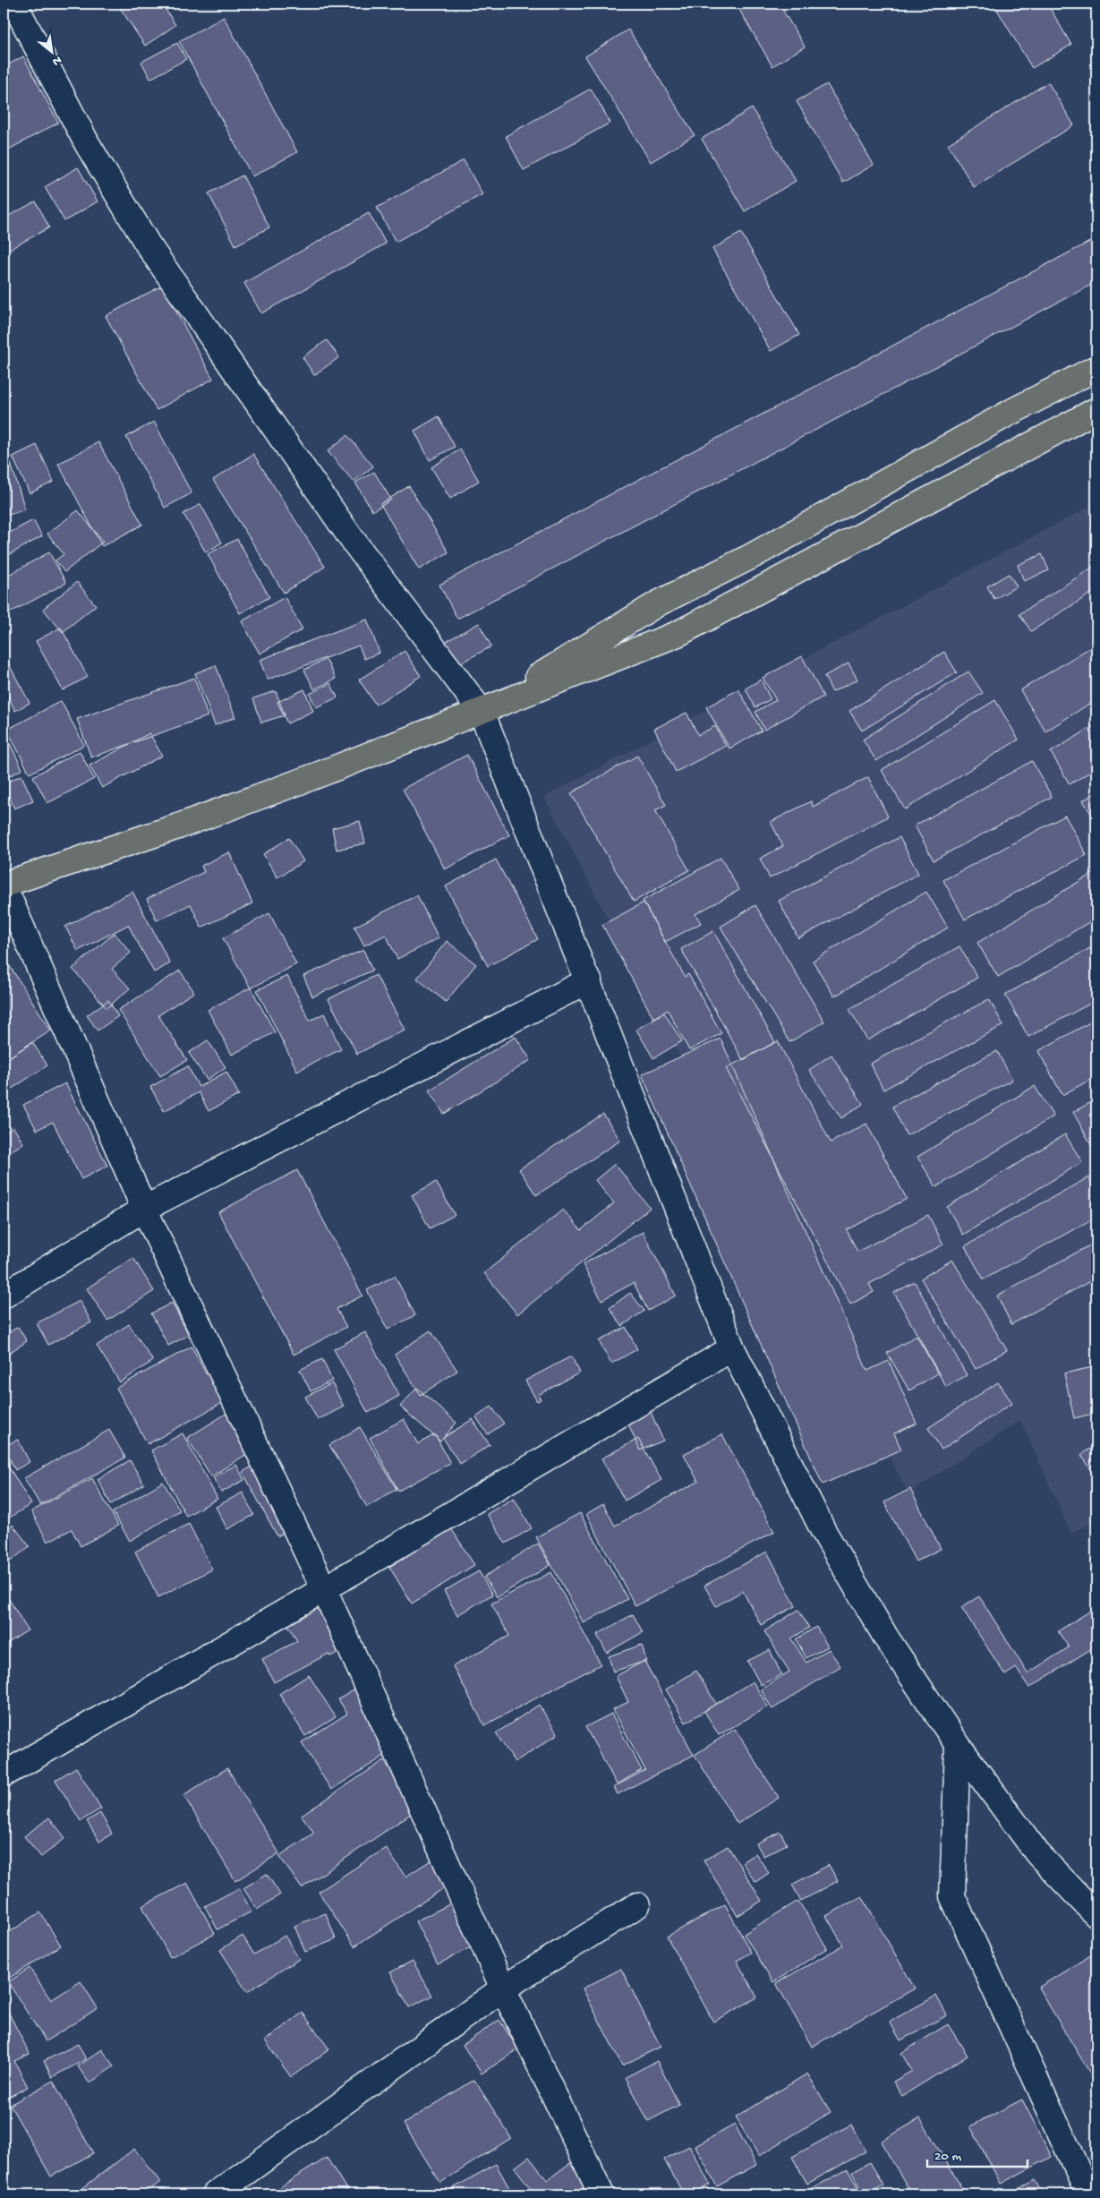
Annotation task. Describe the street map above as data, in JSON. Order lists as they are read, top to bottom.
{
  "scale_bar": "20 m",
  "north": "bottom right"
}
